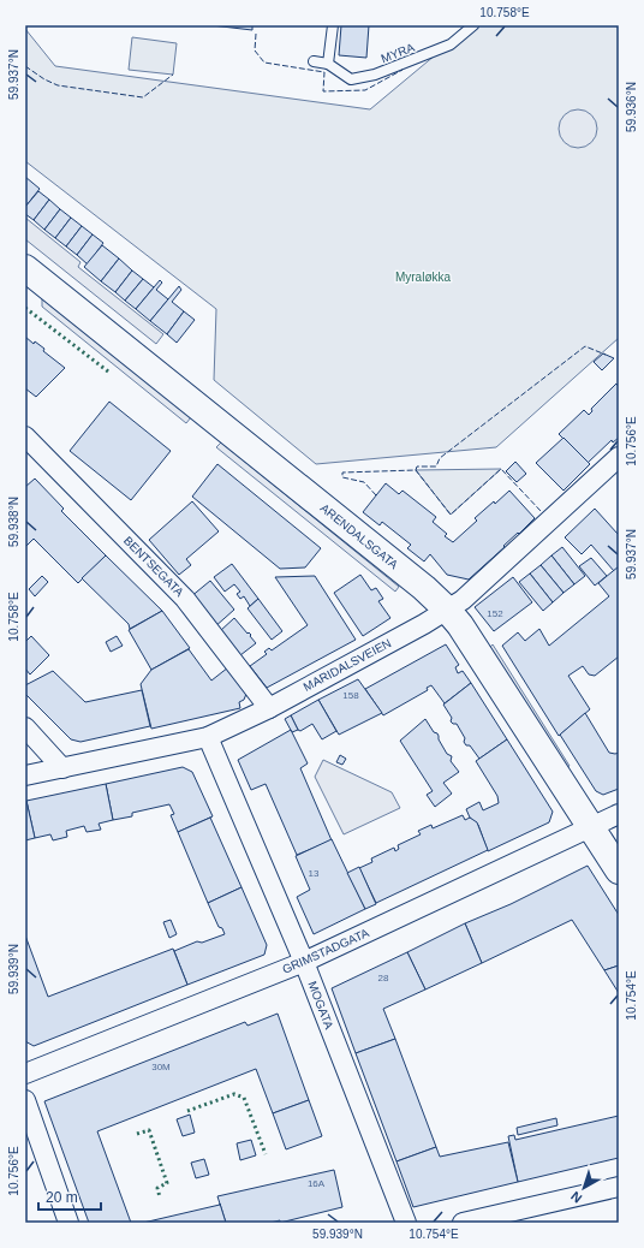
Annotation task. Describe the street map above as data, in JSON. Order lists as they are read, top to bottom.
{
  "streets": {
    "street": [
      "ARENDALSGATA",
      "BENTSEGATA",
      "MARIDALSVEIEN",
      "GRIMSTADGATA",
      "MOGATA"
    ],
    "lane": ["MYRA"]
  },
  "crossings": [
    ["ARENDALSGATA", "MARIDALSVEIEN"],
    ["ARENDALSGATA", "GRIMSTADGATA"],
    ["BENTSEGATA", "MARIDALSVEIEN"],
    ["MARIDALSVEIEN", "MOGATA"],
    ["GRIMSTADGATA", "MOGATA"]
  ],
  "parks": ["Myraløkka"],
  "house_numbers": [
    "152",
    "158",
    "13",
    "28",
    "30M",
    "16A"
  ],
  "scale_bar": "20 m",
  "north": "bottom left",
  "coordinates": [
    "10.758°E",
    "59.937°N",
    "59.936°N",
    "10.756°E",
    "59.938°N",
    "59.939°N",
    "10.754°E"
  ]
}
